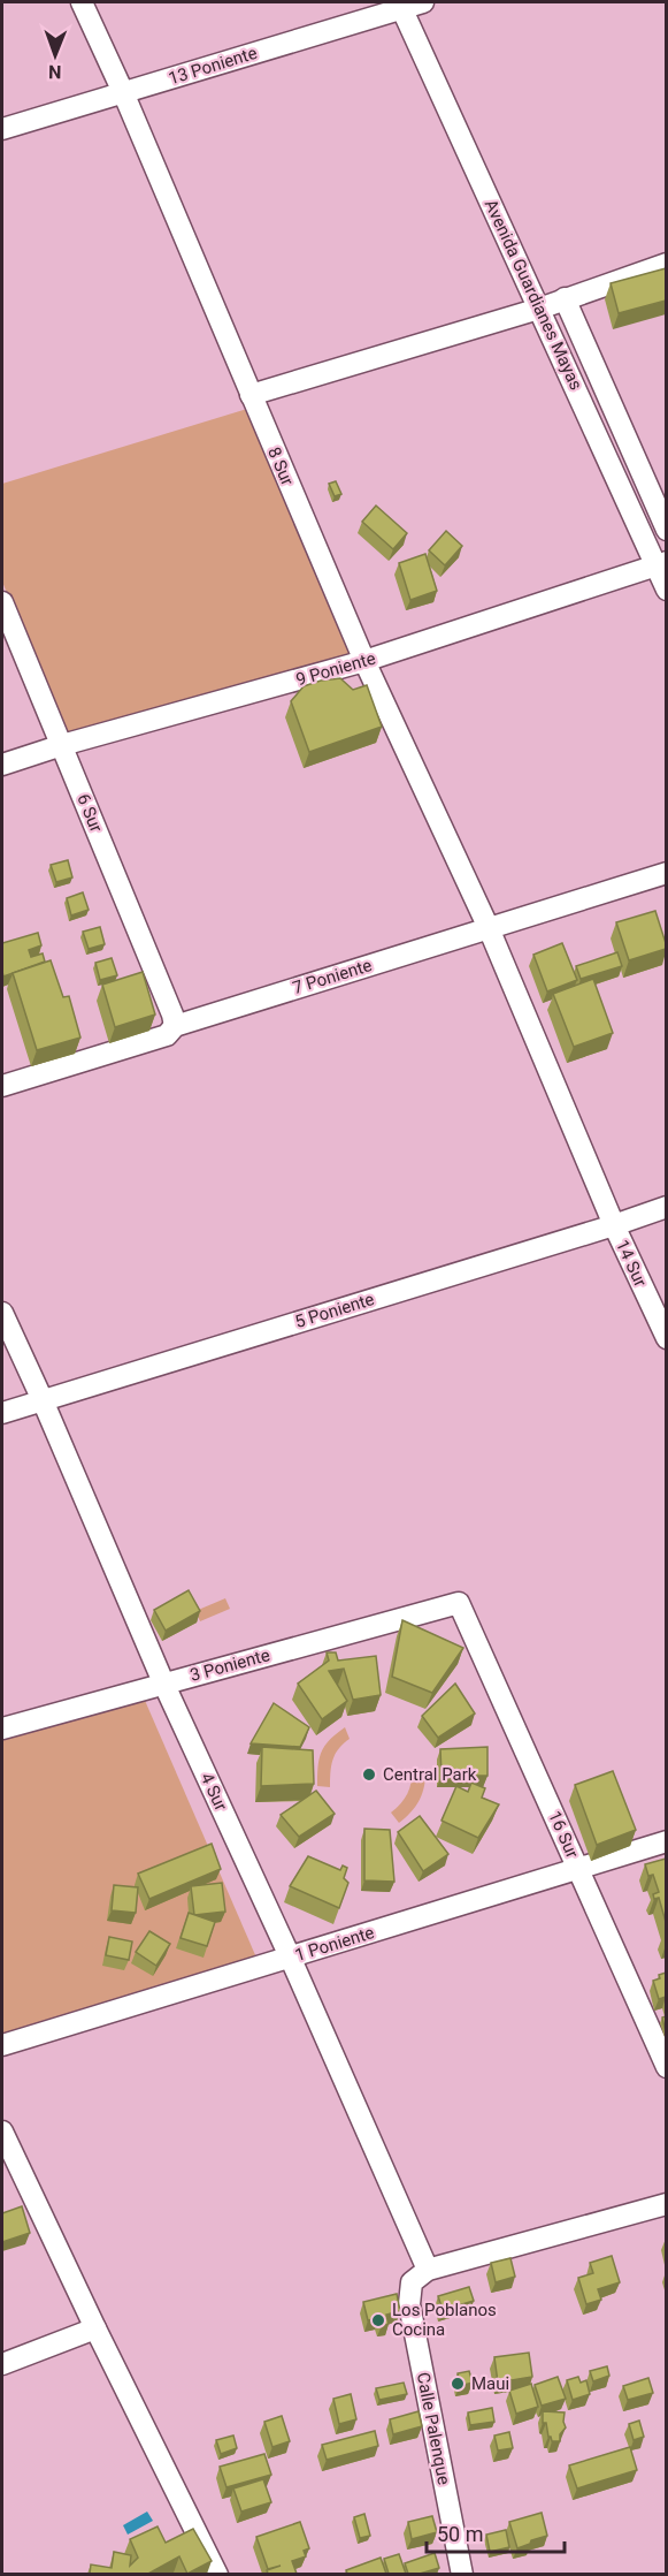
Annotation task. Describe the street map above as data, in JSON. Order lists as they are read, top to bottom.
{
  "streets": {
    "street": [
      "13 Poniente",
      "Avenida Guardianes Mayas",
      "8 Sur",
      "9 Poniente",
      "6 Sur",
      "7 Poniente",
      "14 Sur",
      "5 Poniente",
      "3 Poniente",
      "4 Sur",
      "16 Sur",
      "1 Poniente",
      "Calle Palenque"
    ]
  },
  "crossings": [
    ["13 Poniente", "Avenida Guardianes Mayas"],
    ["13 Poniente", "8 Sur"],
    ["Avenida Guardianes Mayas", "9 Poniente"],
    ["8 Sur", "9 Poniente"],
    ["8 Sur", "7 Poniente"],
    ["8 Sur", "14 Sur"],
    ["9 Poniente", "6 Sur"],
    ["6 Sur", "7 Poniente"],
    ["7 Poniente", "14 Sur"],
    ["14 Sur", "5 Poniente"],
    ["5 Poniente", "4 Sur"],
    ["3 Poniente", "4 Sur"],
    ["3 Poniente", "16 Sur"],
    ["4 Sur", "1 Poniente"],
    ["4 Sur", "Calle Palenque"],
    ["16 Sur", "1 Poniente"]
  ],
  "places": ["Central Park", "Los Poblanos Cocina", "Maui"],
  "scale_bar": "50 m",
  "north": "bottom"
}
